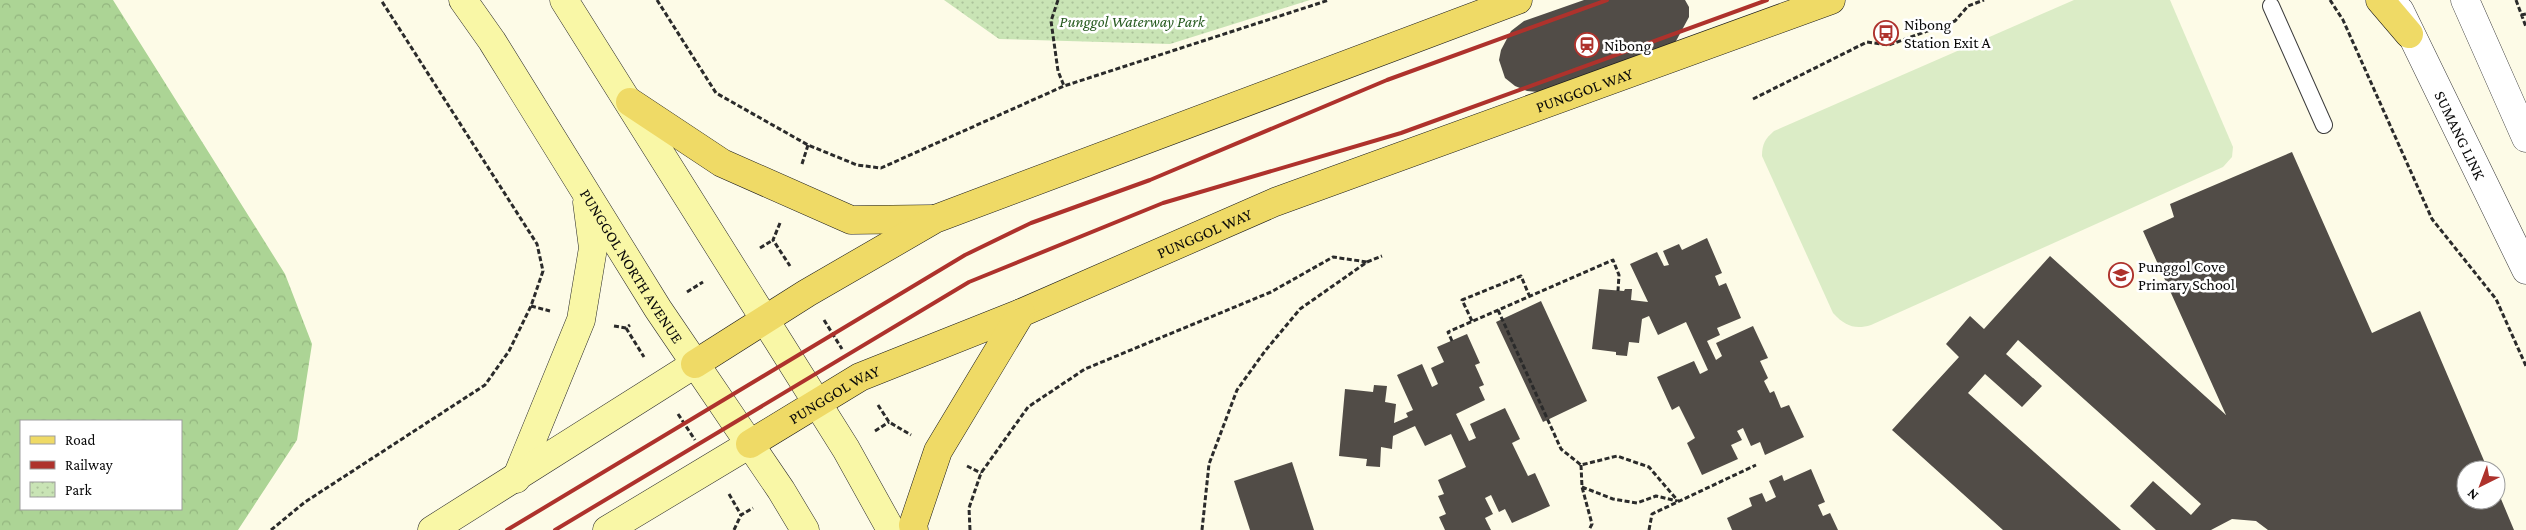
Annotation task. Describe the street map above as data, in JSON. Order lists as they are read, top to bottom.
{
  "streets": {
    "main road": ["PUNGGOL WAY", "PUNGGOL NORTH AVENUE"],
    "street": ["SUMANG LINK"]
  },
  "crossings": [
    ["PUNGGOL WAY", "PUNGGOL NORTH AVENUE"]
  ],
  "parks": ["Punggol Waterway Park"],
  "places": {
    "bus stop": ["Nibong Station Exit A"],
    "station": ["Nibong"],
    "school or university": ["Punggol Cove Primary School"]
  },
  "legend": ["Road", "Railway", "Park"],
  "north": "bottom left"
}
